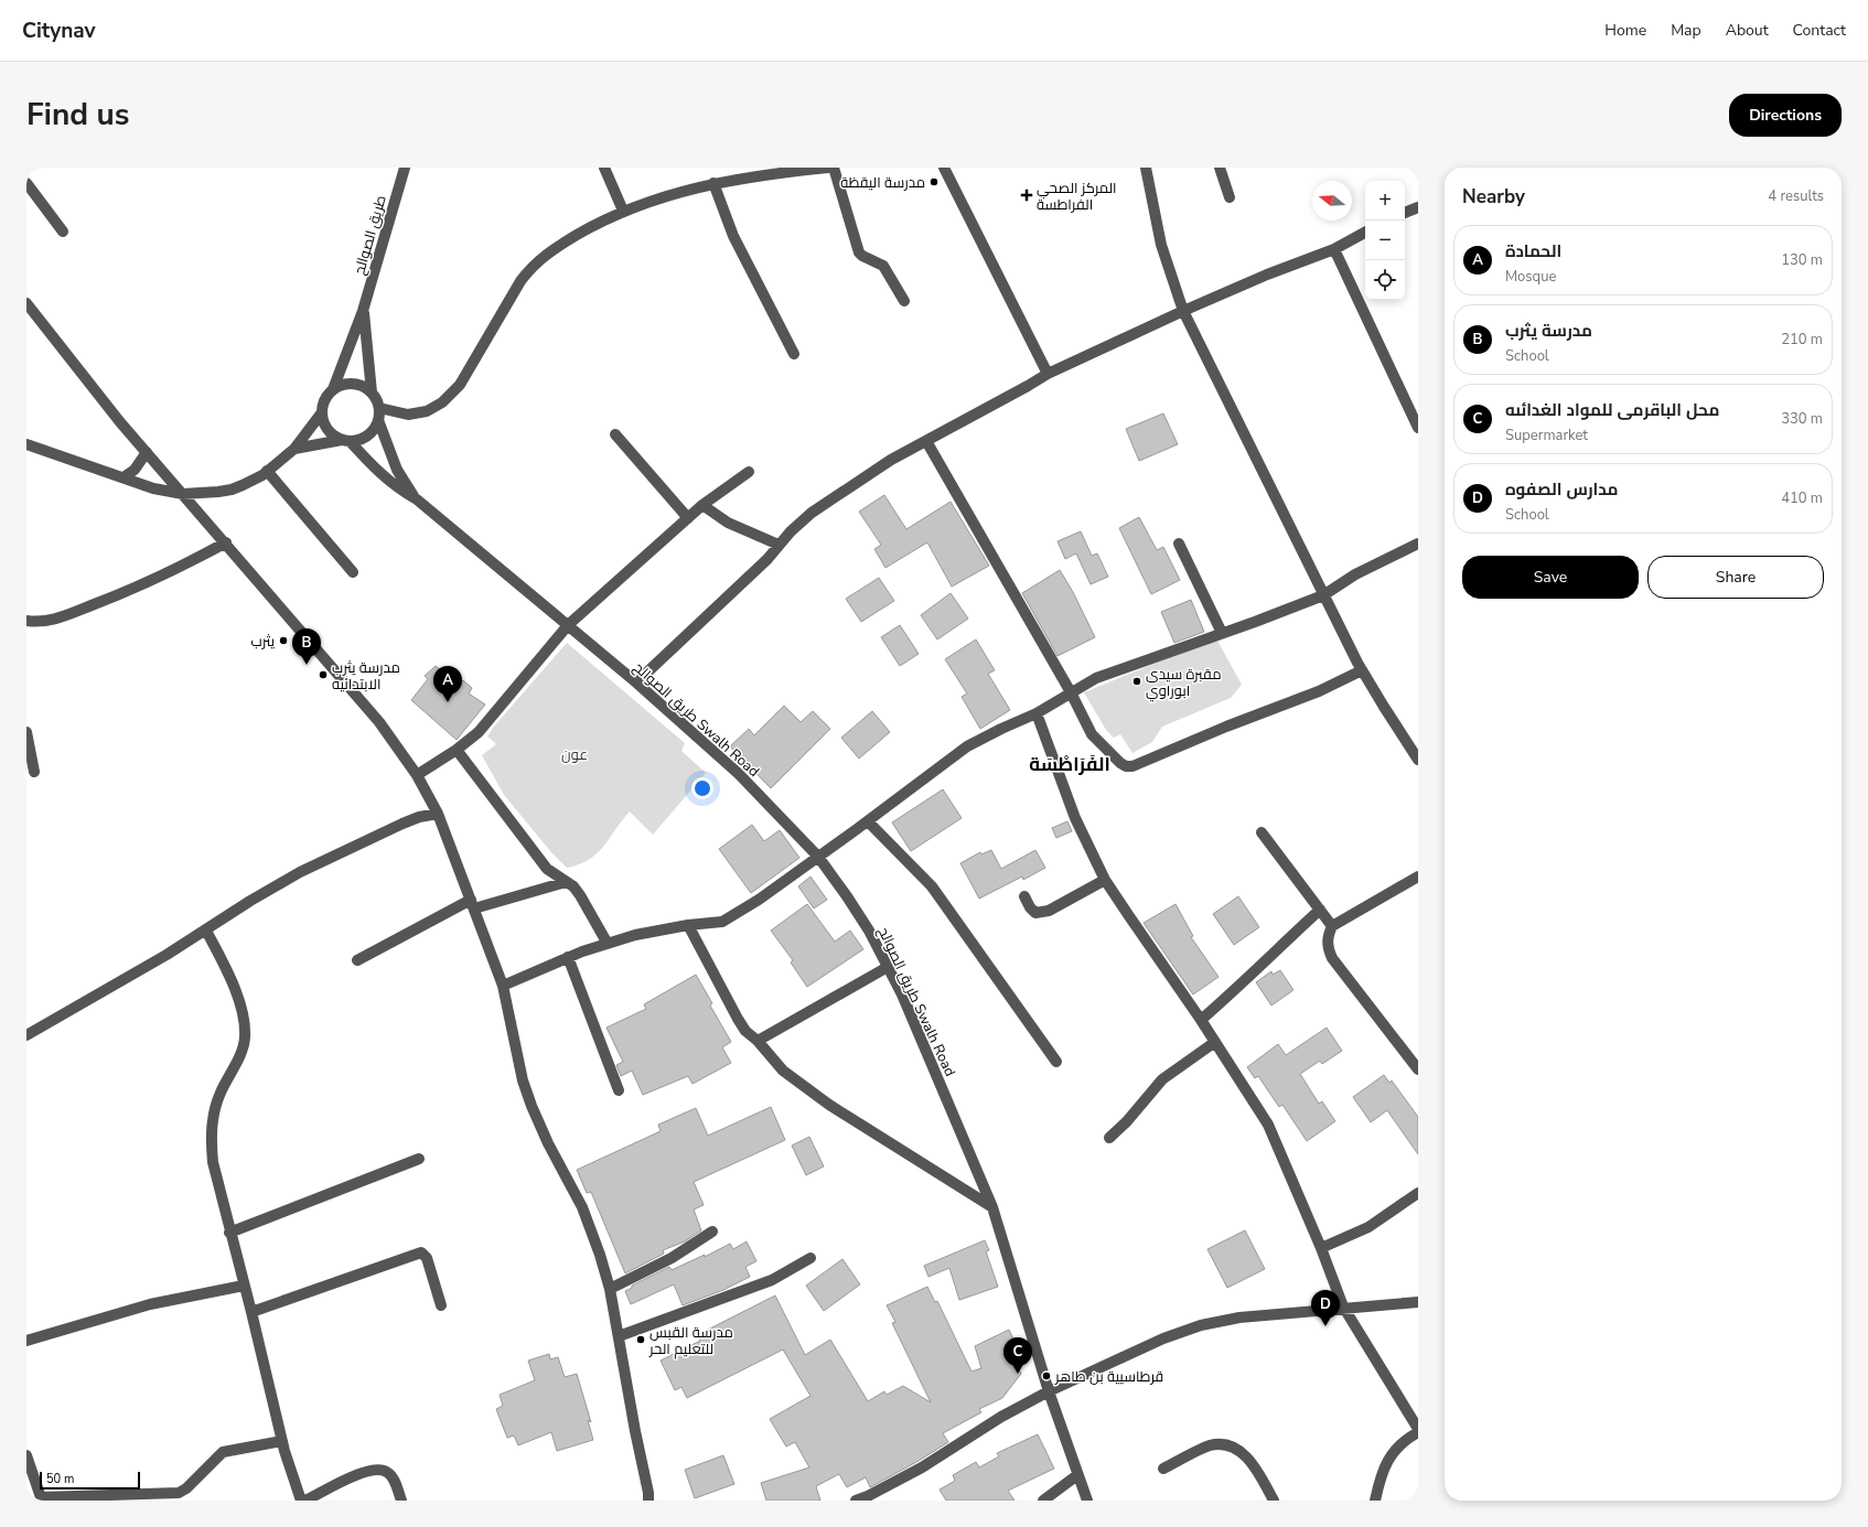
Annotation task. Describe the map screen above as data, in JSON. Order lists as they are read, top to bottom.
{
  "streets": {
    "street": ["طريق الصوالح", "طريق الصوالح Swalh Road"]
  },
  "districts": ["الفَرَاطْسَة"],
  "parks": ["عون"],
  "places": {
    "other": [
      "مدرسة اليقظة",
      "يثرب",
      "مدرسة يثرب الابتدائيه",
      "مقبرة سيدى ابوراوي",
      "مدرسة القبس للتعليم الحر",
      "قرطاسيية بن طاهر"
    ],
    "health": ["المركز الصحي الفراطسة"]
  },
  "scale_bar": "50 m",
  "north": "left",
  "page": {
    "header": "Citynav",
    "nav": [
      "Home",
      "Map",
      "About",
      "Contact"
    ],
    "title": "Find us",
    "buttons": [
      "Directions",
      ["Save", "Share"]
    ],
    "heading": ["Nearby", "4 results"],
    "map_buttons": ["+", "−"],
    "list": [
      {
        "mark": "A",
        "name": "الحمادة",
        "note": "Mosque",
        "value": "130 m"
      },
      {
        "mark": "B",
        "name": "مدرسة يثرب",
        "note": "School",
        "value": "210 m"
      },
      {
        "mark": "C",
        "name": "محل الباقرمى للمواد الغدائىه",
        "note": "Supermarket",
        "value": "330 m"
      },
      {
        "mark": "D",
        "name": "مدارس الصفوه",
        "note": "School",
        "value": "410 m"
      }
    ],
    "pins": [
      "B",
      "A",
      "D",
      "C"
    ],
    "scale": "50 m"
  }
}
